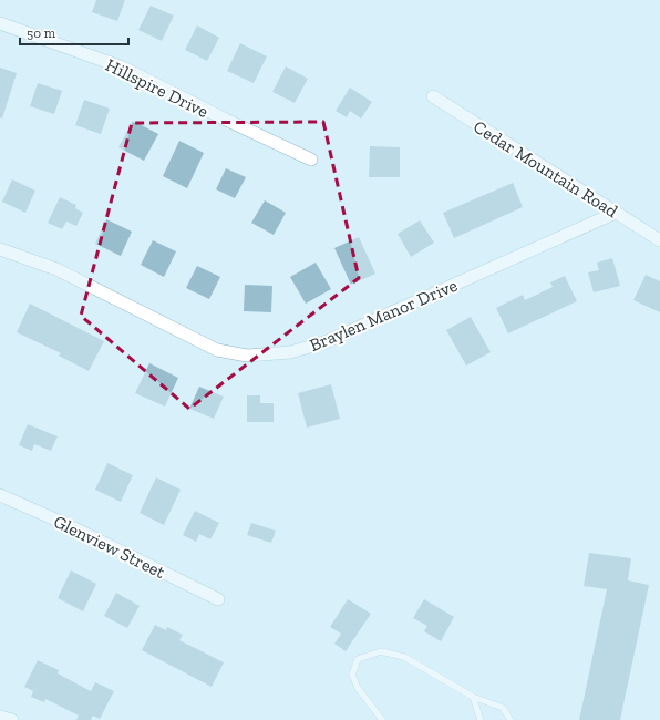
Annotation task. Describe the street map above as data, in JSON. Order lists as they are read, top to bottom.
{
  "streets": {
    "street": [
      "Hillspire Drive",
      "Cedar Mountain Road",
      "Braylen Manor Drive",
      "Glenview Street"
    ]
  },
  "crossings": [
    ["Cedar Mountain Road", "Braylen Manor Drive"]
  ],
  "scale_bar": "50 m"
}
